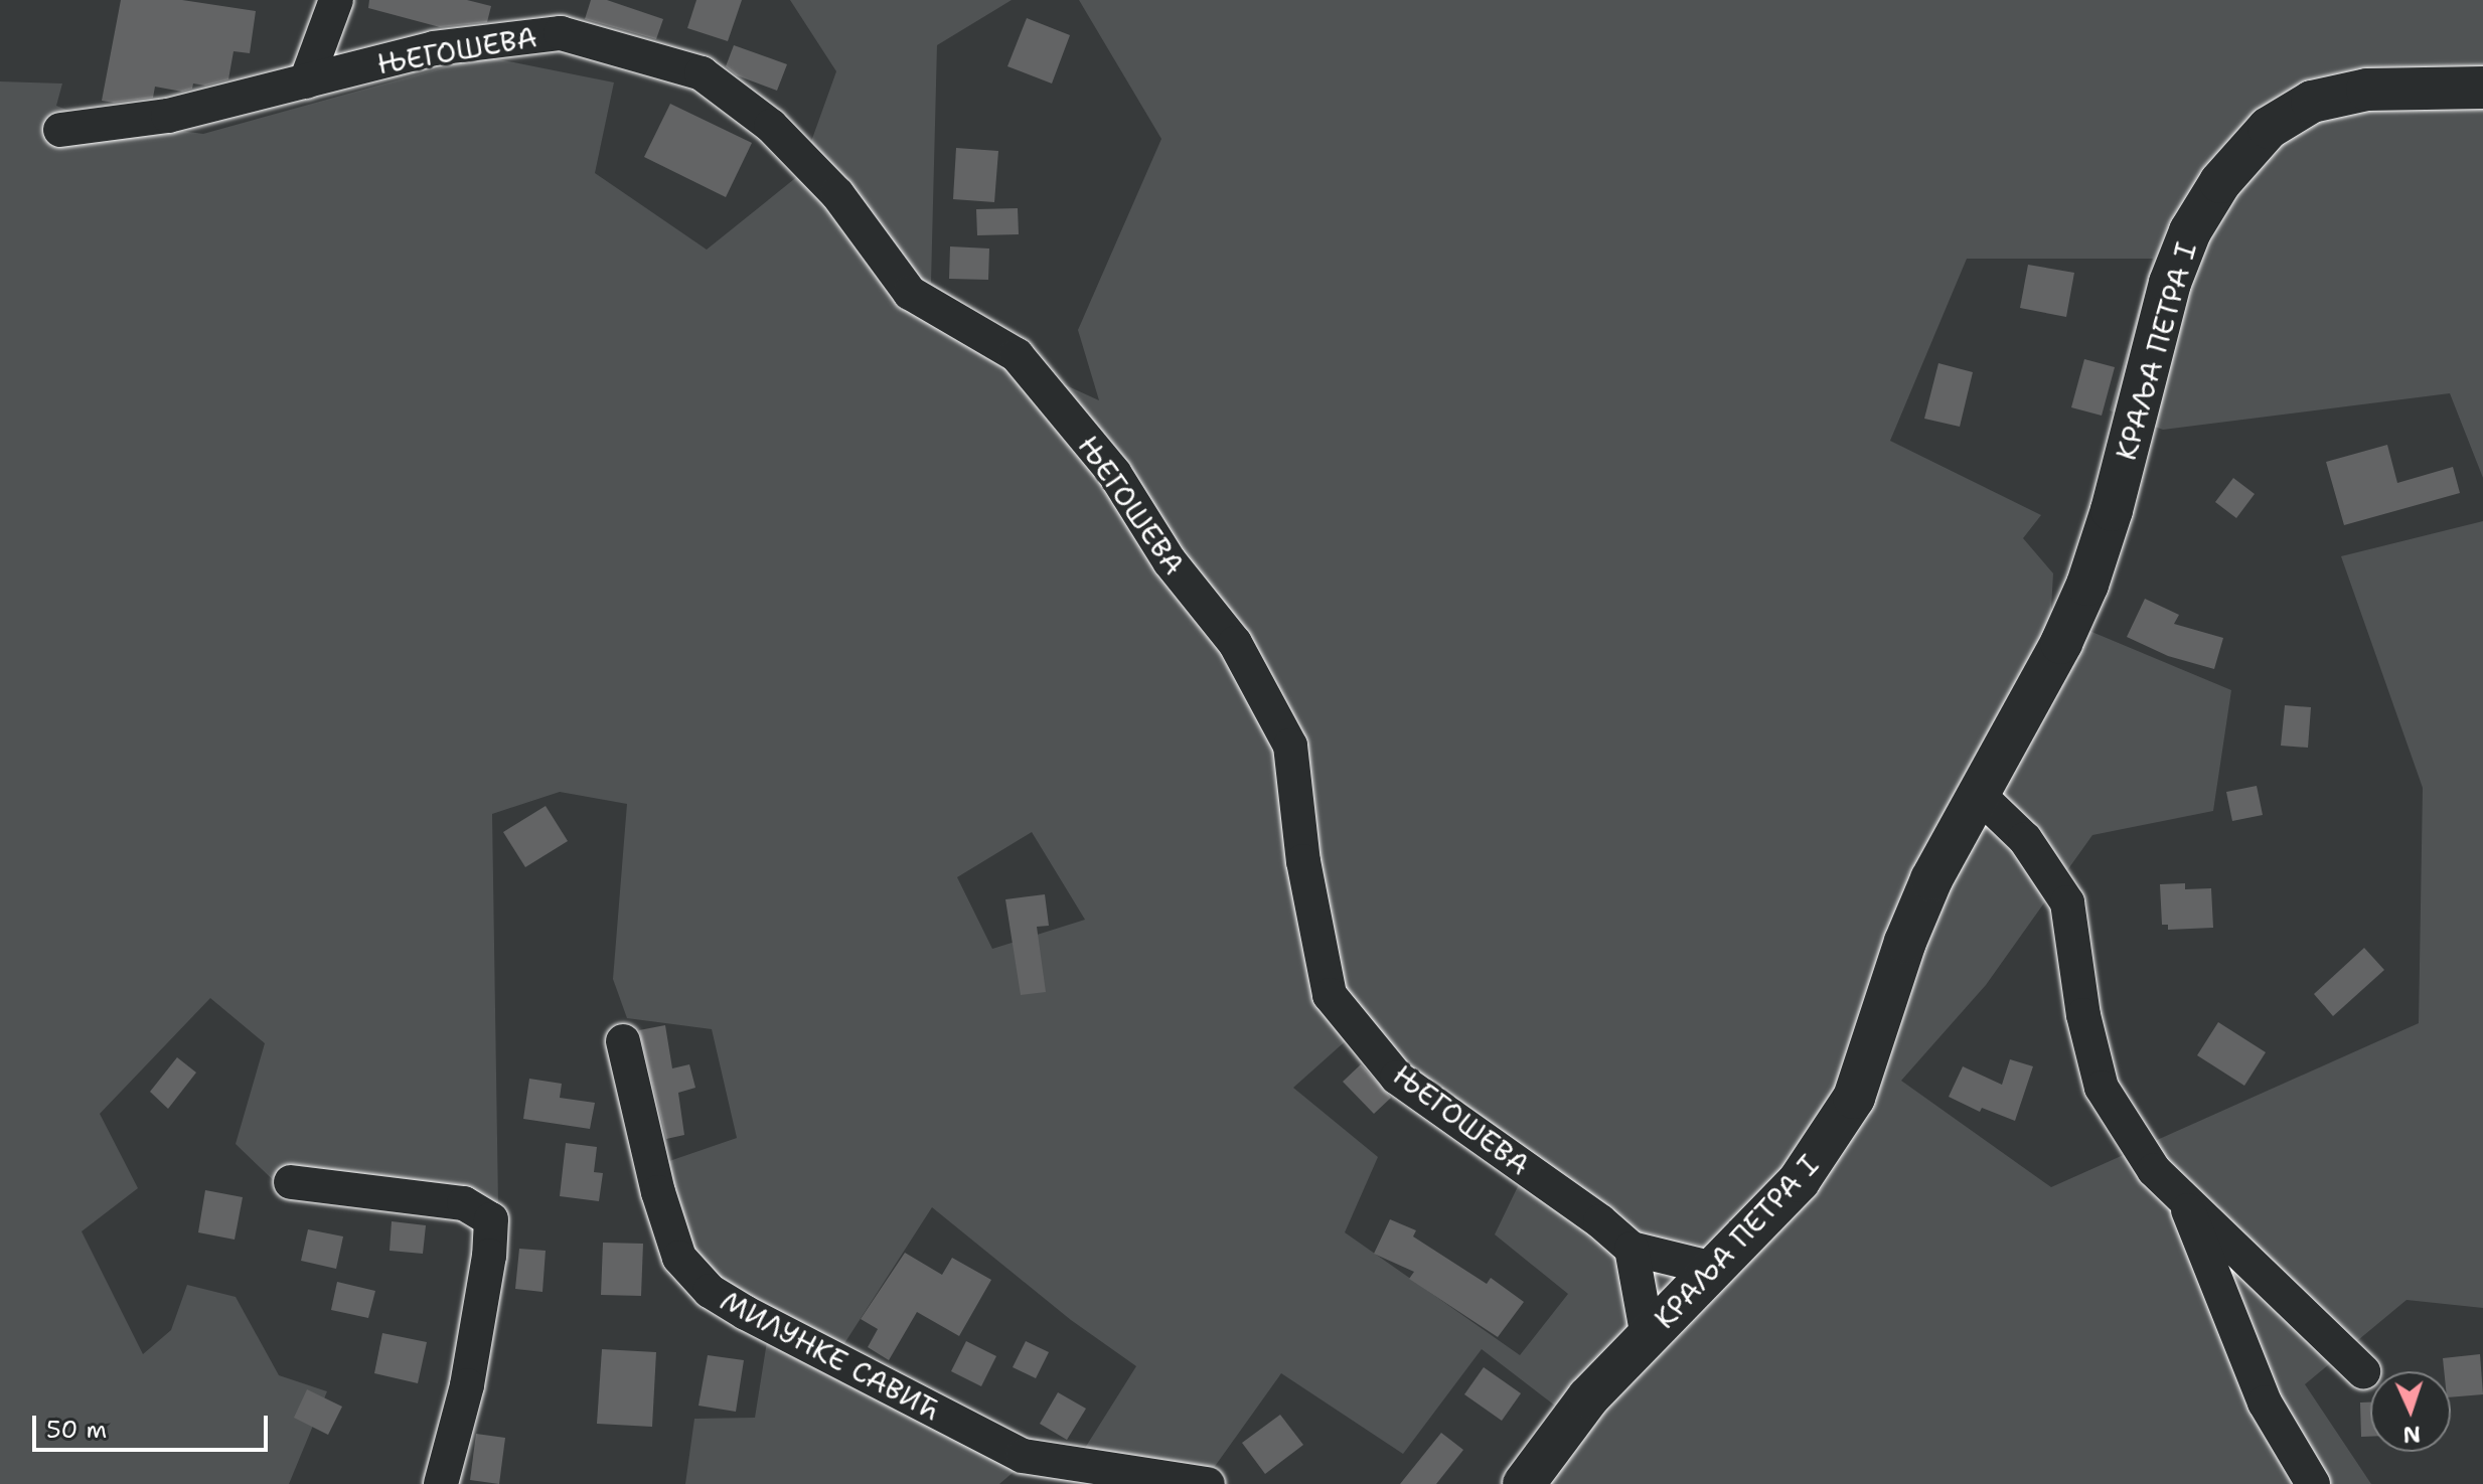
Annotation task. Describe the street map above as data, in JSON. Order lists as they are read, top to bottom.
{
  "streets": {
    "street": ["ЊЕГОШЕВА", "КРАЉА ПЕТРА I", "МИЛУНКЕ САВИЋ"]
  },
  "crossings": [
    ["ЊЕГОШЕВА", "КРАЉА ПЕТРА I"]
  ],
  "scale_bar": "50 m",
  "north": "bottom"
}
